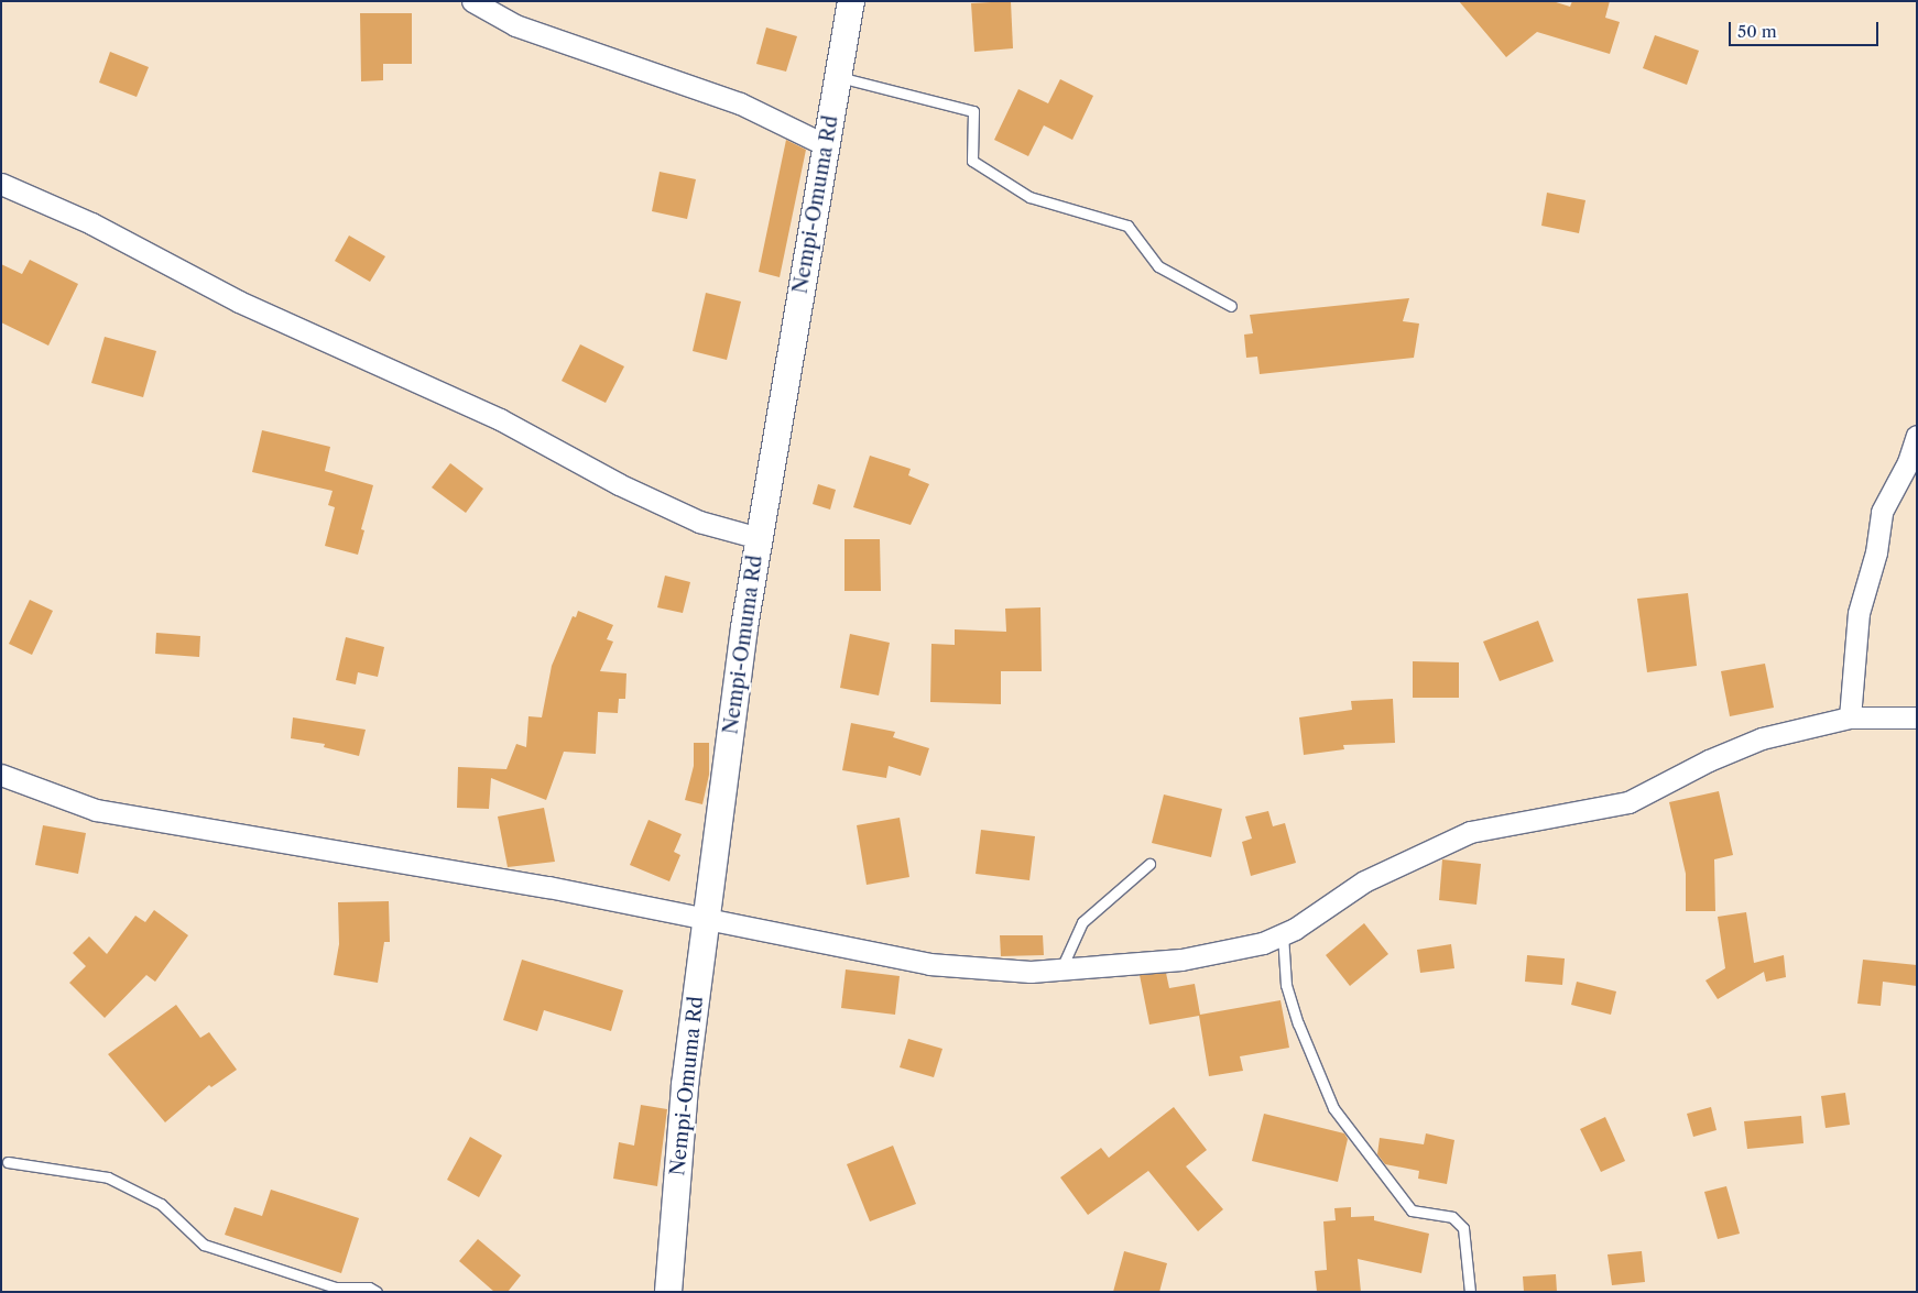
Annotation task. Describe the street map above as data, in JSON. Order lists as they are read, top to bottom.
{
  "streets": {
    "street": ["Nempi-Omuma Rd"]
  },
  "scale_bar": "50 m"
}
